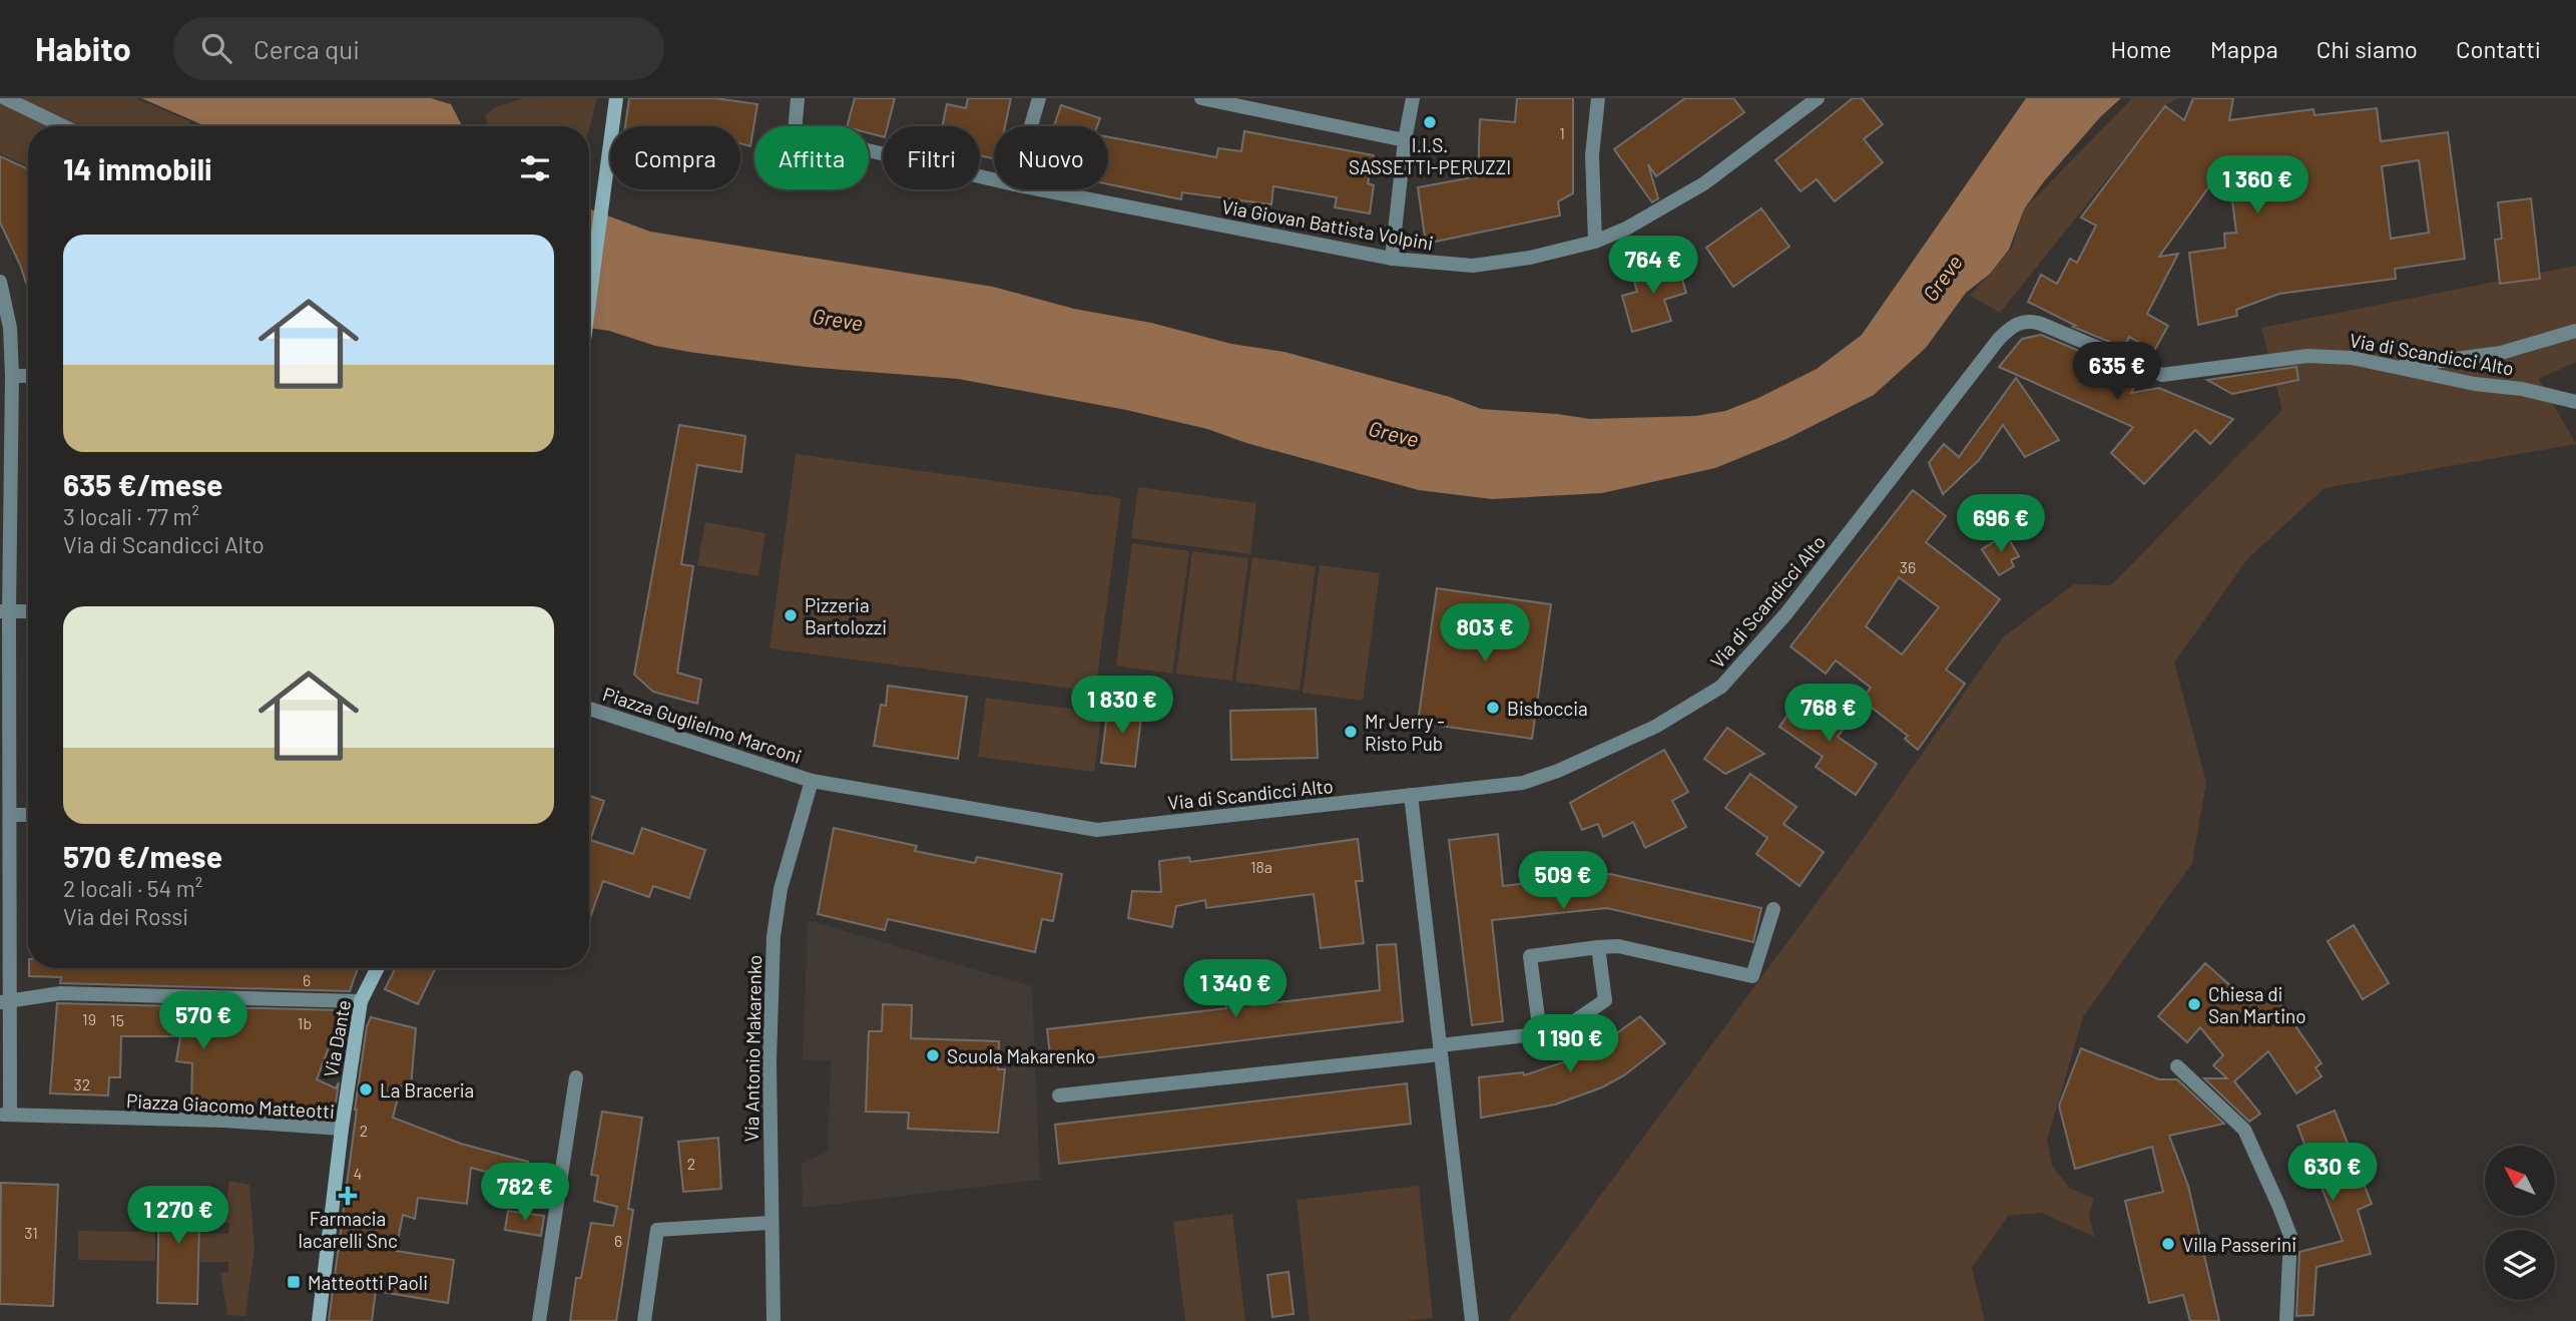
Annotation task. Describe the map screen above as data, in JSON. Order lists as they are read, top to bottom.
{
  "streets": {
    "main road": ["Via Dante", "Piazza Giacomo Matteotti"],
    "street": [
      "Via Giovan Battista Volpini",
      "Via di Scandicci Alto",
      "Piazza Guglielmo Marconi",
      "Via Antonio Makarenko"
    ]
  },
  "crossings": [
    ["Via di Scandicci Alto", "Piazza Guglielmo Marconi"],
    ["Via di Scandicci Alto", "Via Antonio Makarenko"],
    ["Piazza Guglielmo Marconi", "Via Antonio Makarenko"],
    ["Via Dante", "Piazza Giacomo Matteotti"]
  ],
  "water": ["Greve"],
  "places": {
    "other": [
      "I.I.S. SASSETTI-PERUZZI",
      "Pizzeria Bartolozzi",
      "Bisboccia",
      "Mr Jerry - Risto Pub",
      "Chiesa di San Martino",
      "Scuola Makarenko",
      "La Braceria",
      "Villa Passerini"
    ],
    "health": ["Farmacia Iacarelli Snc"],
    "transit": ["Matteotti Paoli"]
  },
  "house_numbers": [
    "1",
    "36",
    "18a",
    "6",
    "19",
    "15",
    "1b",
    "32",
    "2",
    "2",
    "4",
    "31",
    "6"
  ],
  "north": "top left",
  "page": {
    "header": "Habito",
    "search": "Cerca qui",
    "nav": [
      "Home",
      "Mappa",
      "Chi siamo",
      "Contatti"
    ],
    "chip": [
      "Compra",
      "Affitta",
      "Filtri",
      "Nuovo"
    ],
    "heading": "14 immobili",
    "price": [
      "1 360 €",
      "764 €",
      "635 €",
      "696 €",
      "803 €",
      "1 830 €",
      "768 €",
      "509 €",
      "1 340 €",
      "570 €",
      "1 190 €",
      "630 €",
      "782 €",
      "1 270 €"
    ],
    "list": [
      {
        "name": "635 €/mese",
        "note": "3 locali · 77 m² · Via di Scandicci Alto"
      },
      {
        "name": "570 €/mese",
        "note": "2 locali · 54 m² · Via dei Rossi"
      }
    ]
  }
}
